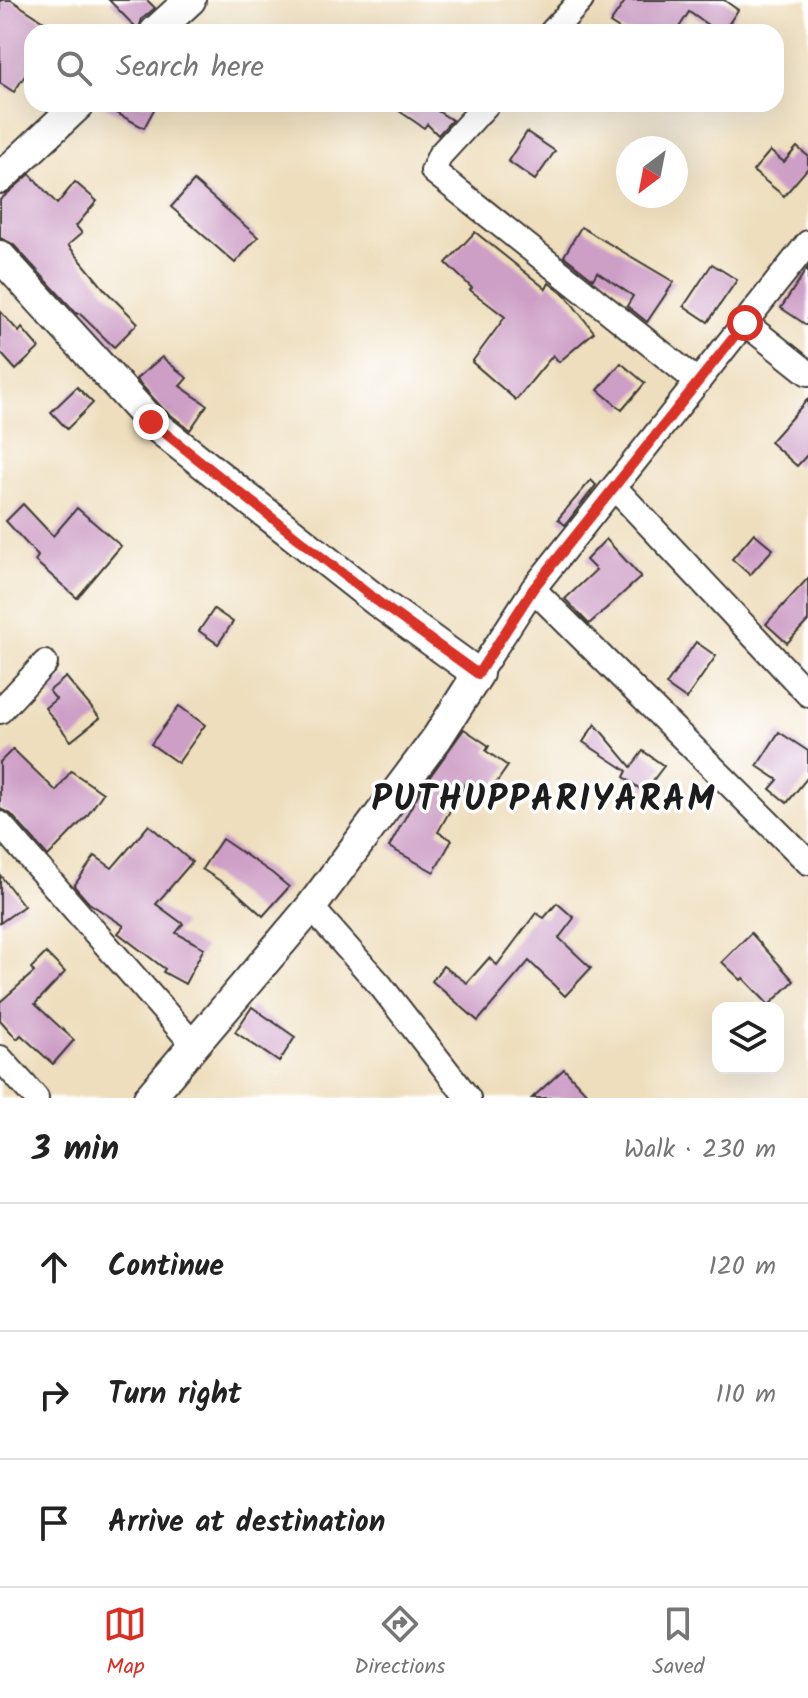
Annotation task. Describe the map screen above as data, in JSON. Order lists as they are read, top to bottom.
{
  "districts": ["PUTHUPPARIYARAM"],
  "north": "bottom left",
  "page": {
    "search": "Search here",
    "heading": ["3 min", "Walk · 230 m"],
    "list": [
      ["Continue", "120 m"],
      ["Turn right", "110 m"],
      "Arrive at destination"
    ],
    "nav": ["Map", "Directions", "Saved"]
  }
}
